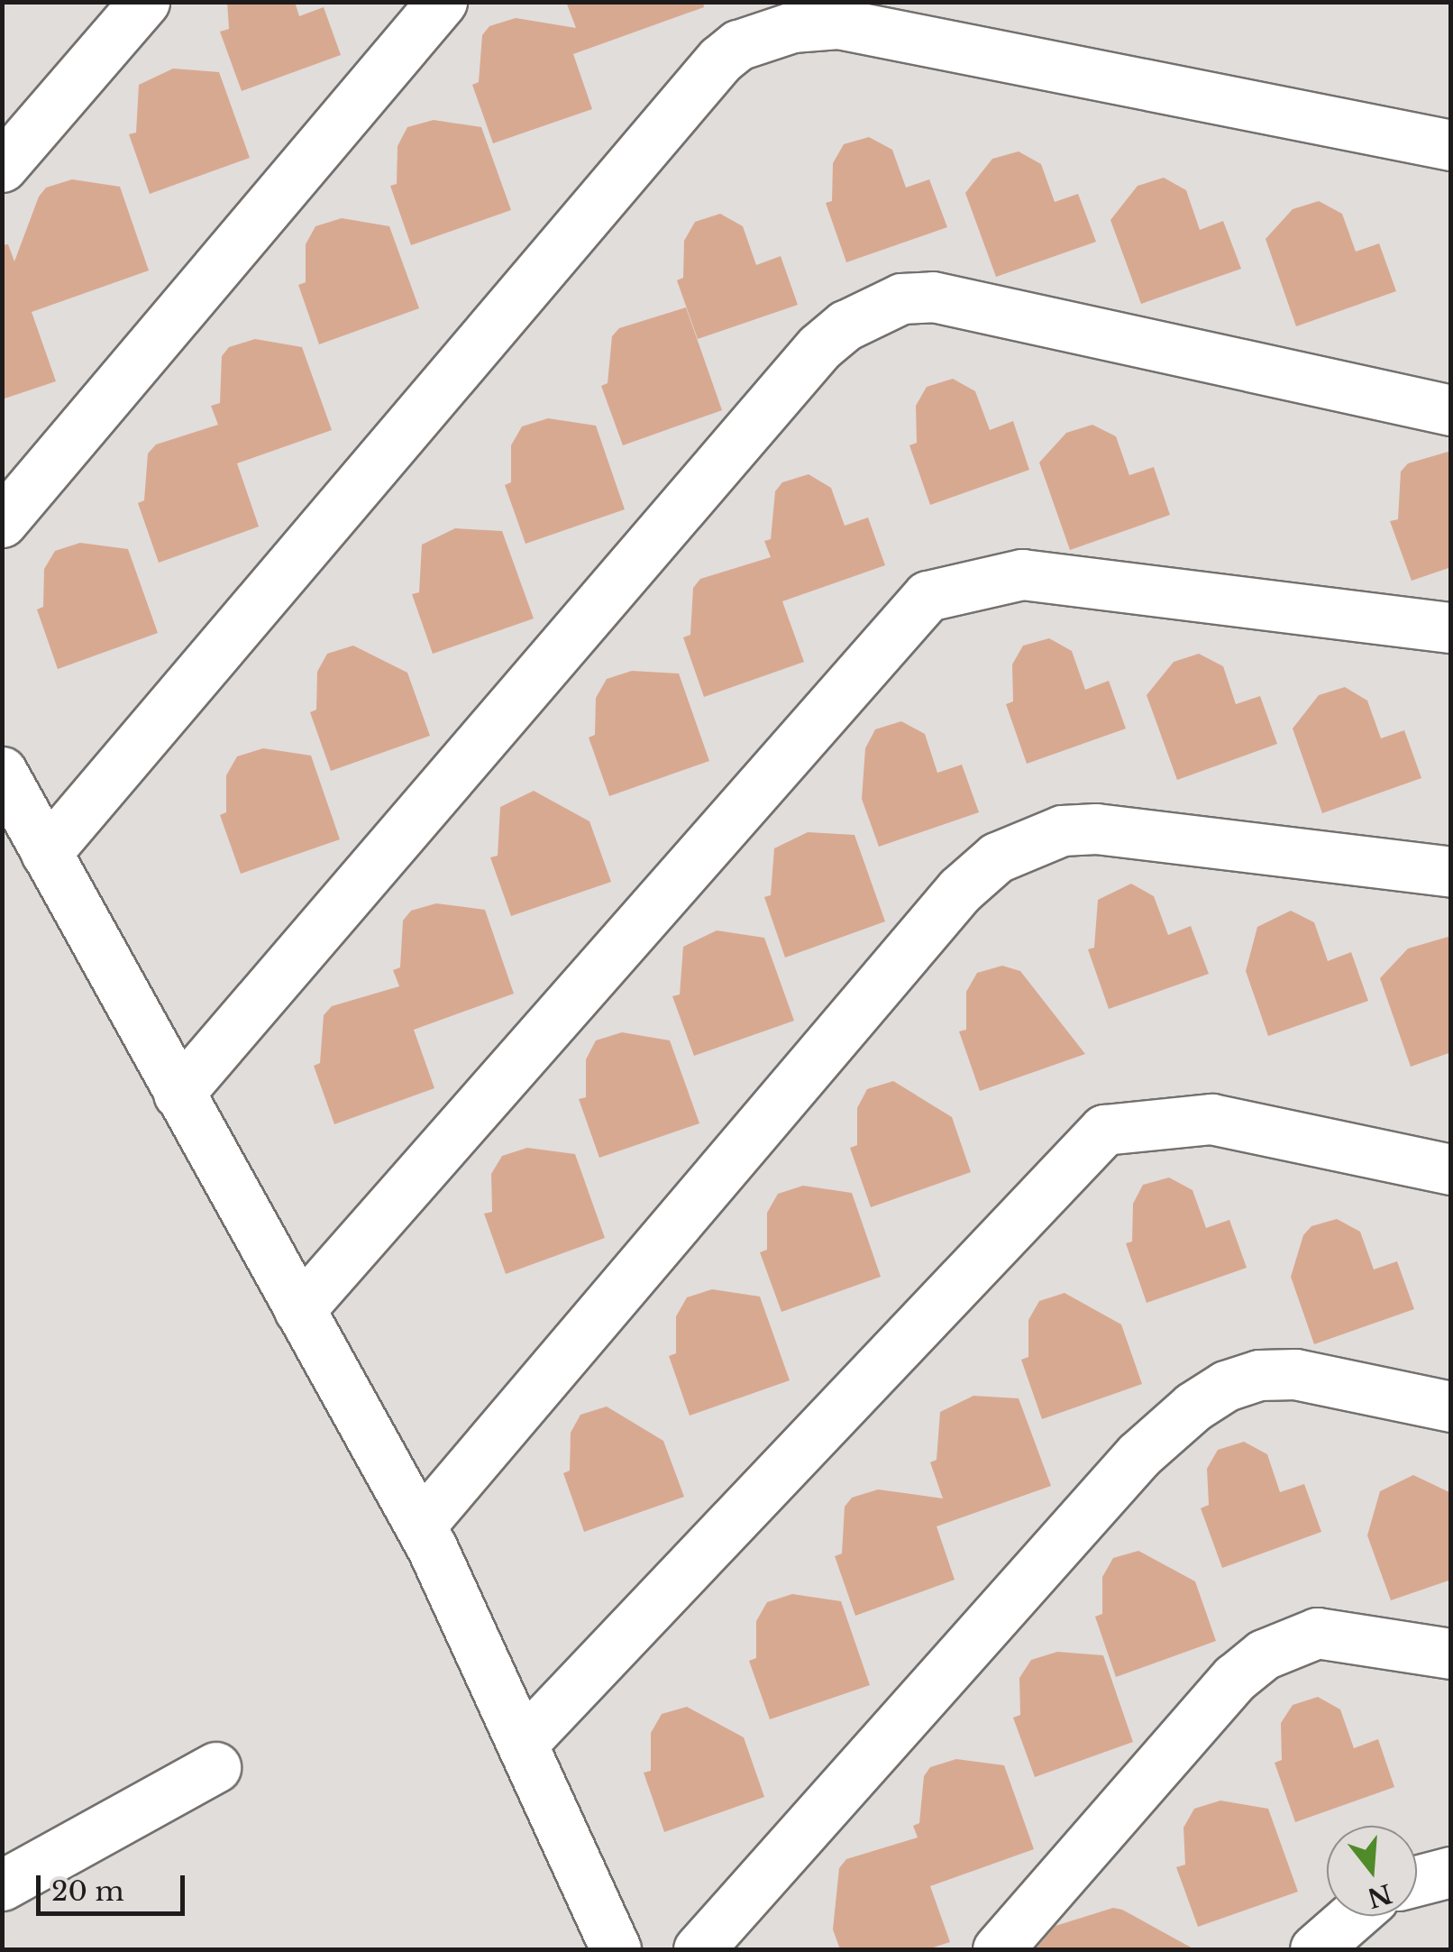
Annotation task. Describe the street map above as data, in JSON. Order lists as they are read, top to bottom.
{
  "scale_bar": "20 m",
  "north": "bottom"
}
